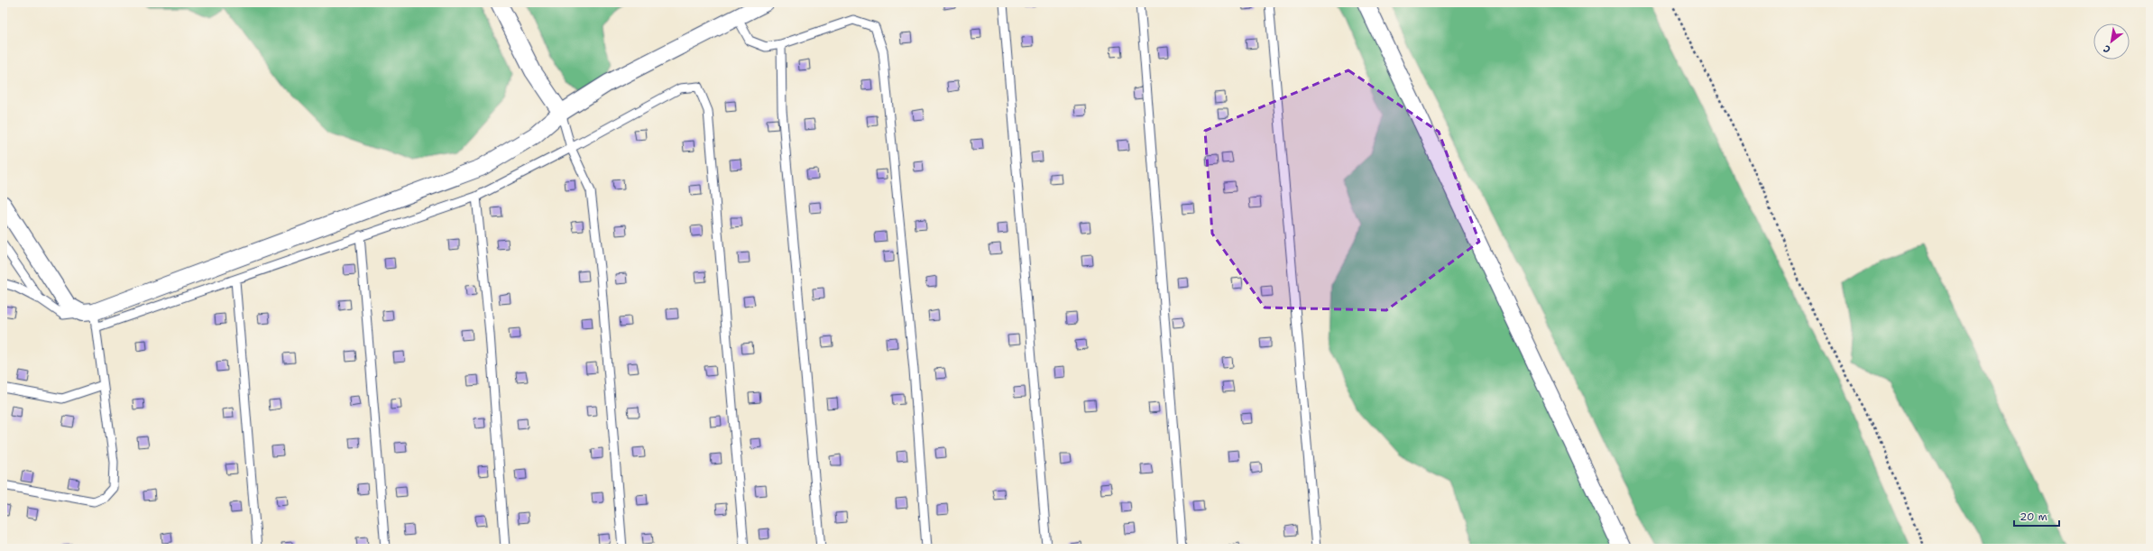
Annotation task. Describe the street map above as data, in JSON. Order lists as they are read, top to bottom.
{
  "scale_bar": "20 m",
  "north": "bottom left"
}
